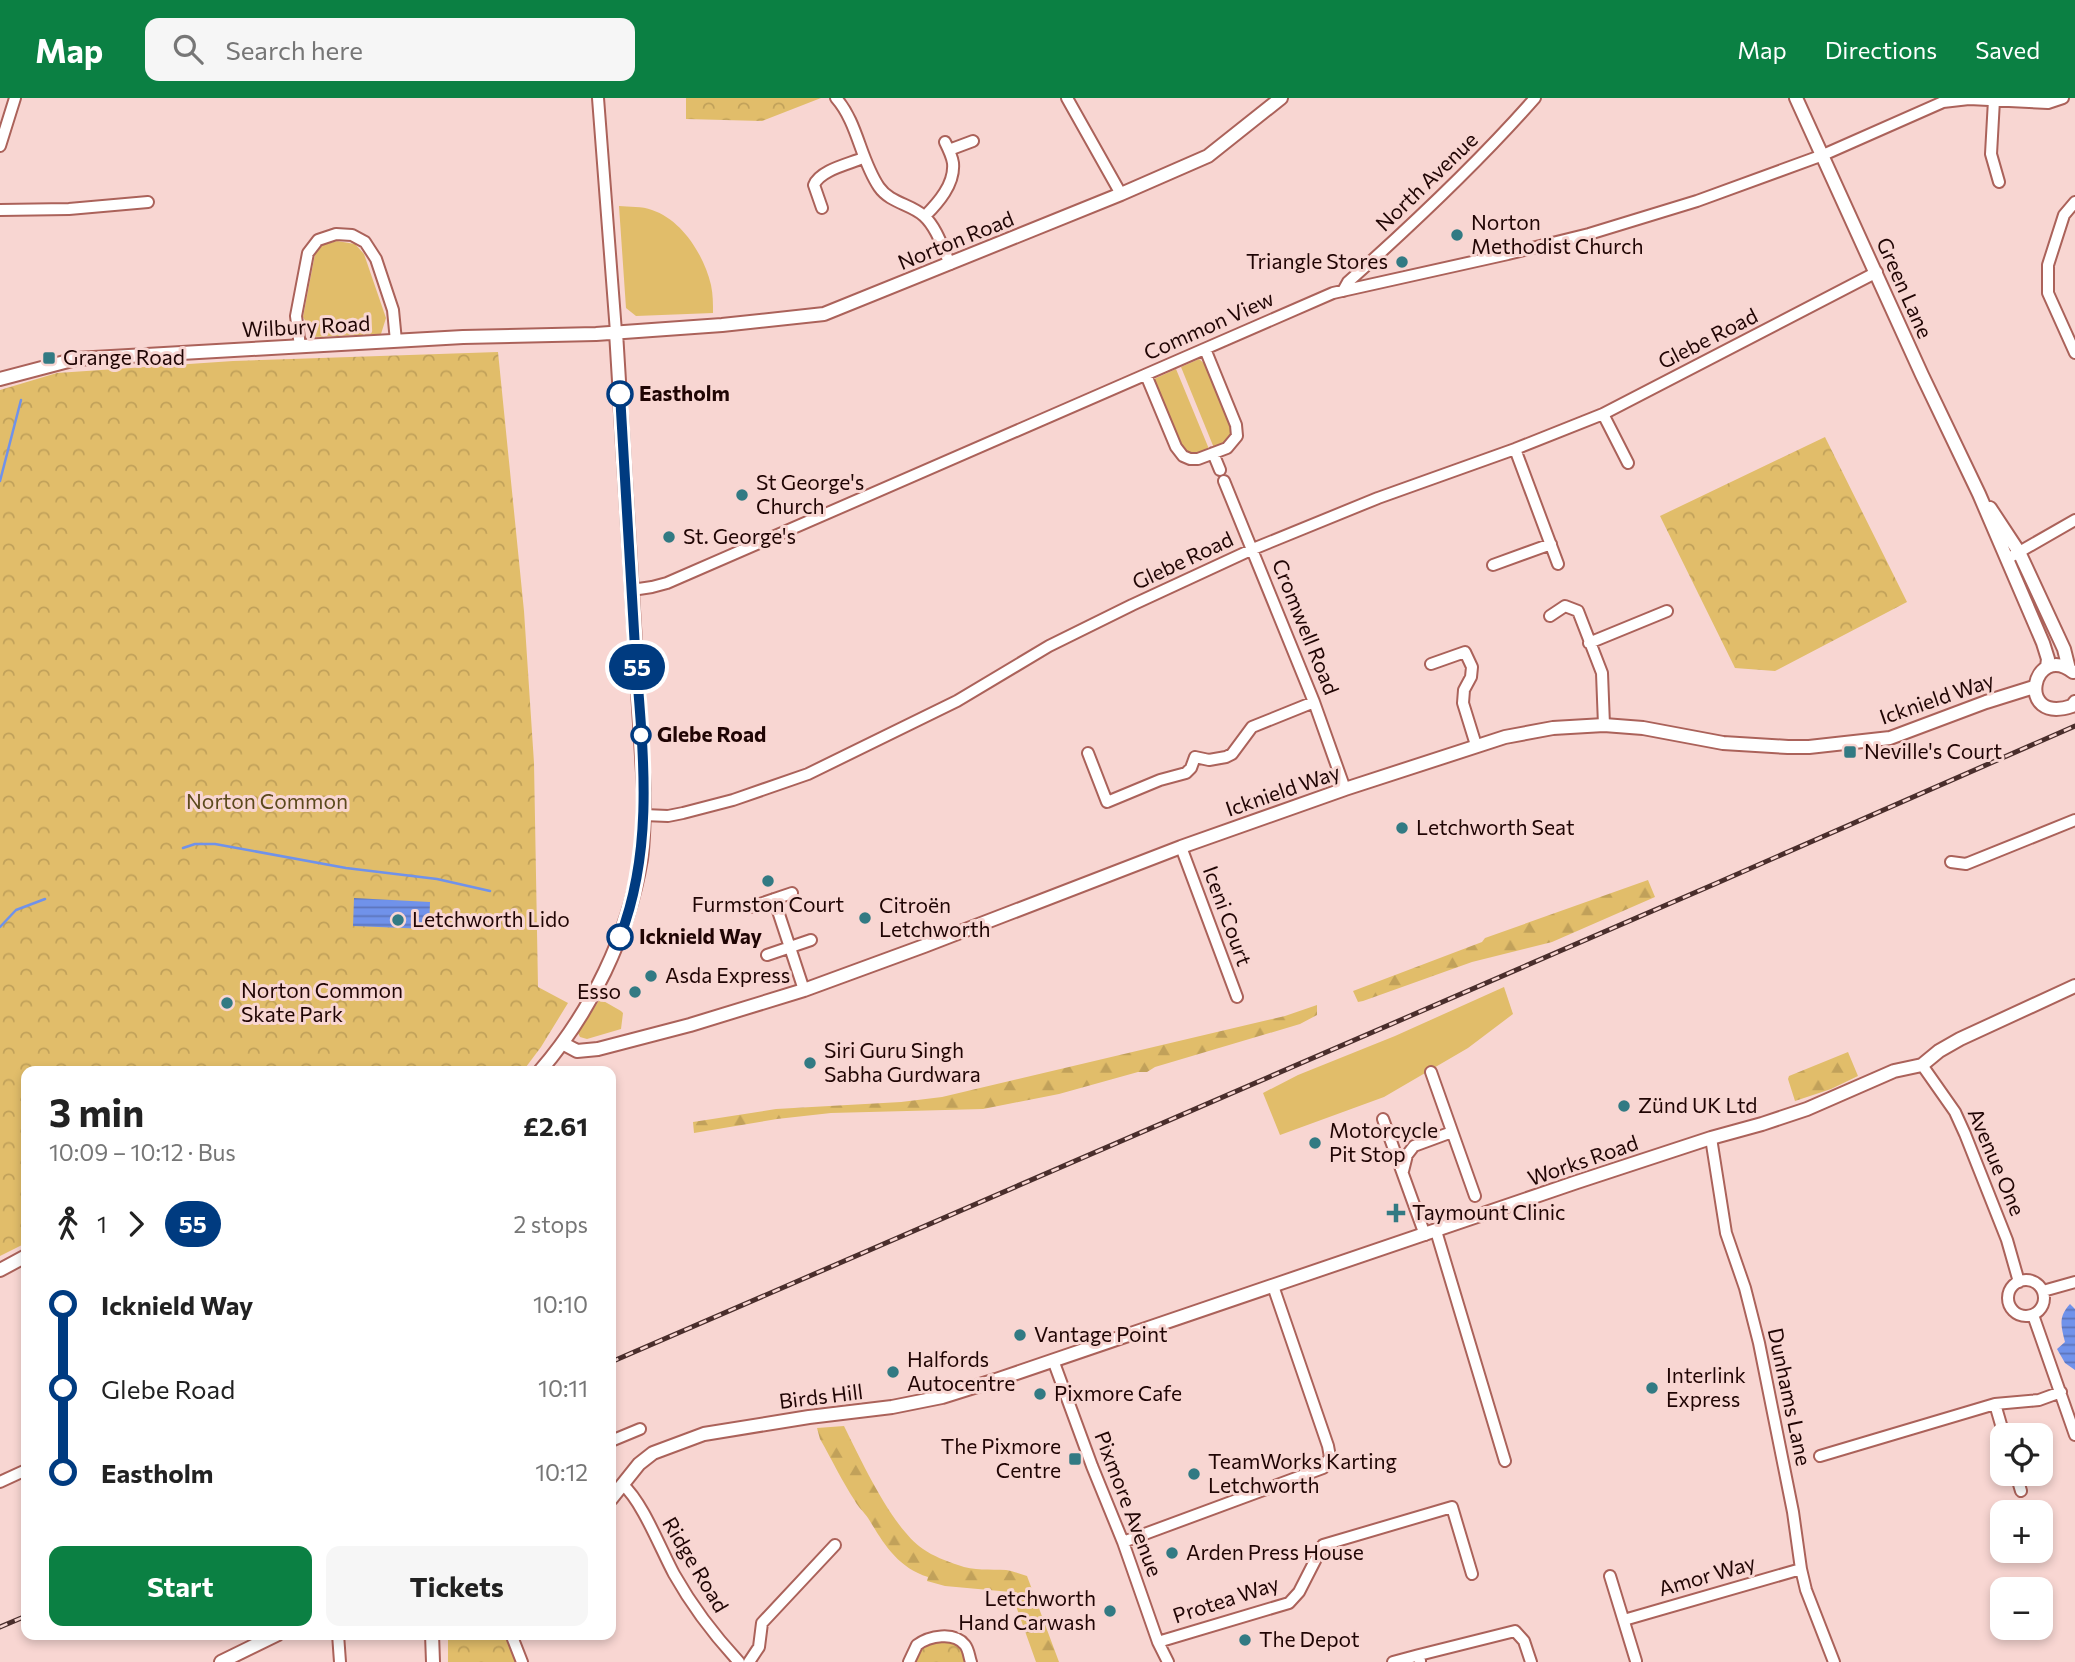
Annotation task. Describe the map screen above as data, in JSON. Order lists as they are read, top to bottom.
{
  "streets": {
    "street": [
      "North Avenue",
      "Norton Road",
      "Green Lane",
      "Common View",
      "Wilbury Road",
      "Glebe Road",
      "Cromwell Road",
      "Icknield Way",
      "Iceni Court",
      "Works Road",
      "Avenue One",
      "Birds Hill",
      "Dunhams Lane",
      "Pixmore Avenue",
      "Ridge Road",
      "Amor Way",
      "Protea Way"
    ]
  },
  "crossings": [
    ["North Avenue", "Common View"],
    ["Norton Road", "Wilbury Road"],
    ["Green Lane", "Common View"],
    ["Green Lane", "Glebe Road"],
    ["Glebe Road", "Cromwell Road"],
    ["Cromwell Road", "Icknield Way"],
    ["Icknield Way", "Iceni Court"],
    ["Works Road", "Avenue One"],
    ["Works Road", "Birds Hill"],
    ["Works Road", "Dunhams Lane"],
    ["Works Road", "Pixmore Avenue"],
    ["Birds Hill", "Pixmore Avenue"],
    ["Birds Hill", "Ridge Road"],
    ["Dunhams Lane", "Amor Way"],
    ["Pixmore Avenue", "Protea Way"]
  ],
  "parks": ["Norton Common"],
  "places": {
    "other": [
      "Norton Methodist Church",
      "Triangle Stores",
      "Eastholm",
      "St George's Church",
      "St. George's",
      "Glebe Road",
      "Letchworth Seat",
      "Furmston Court",
      "Citroën Letchworth",
      "Letchworth Lido",
      "Icknield Way",
      "Asda Express",
      "Esso",
      "Norton Common Skate Park",
      "Siri Guru Singh Sabha Gurdwara",
      "Zünd UK Ltd",
      "Motorcycle Pit Stop",
      "Vantage Point",
      "Halfords Autocentre",
      "Interlink Express",
      "Pixmore Cafe",
      "TeamWorks Karting Letchworth",
      "Arden Press House",
      "Letchworth Hand Carwash",
      "The Depot"
    ],
    "transit": ["Grange Road", "Neville's Court", "The Pixmore Centre"],
    "health": ["Taymount Clinic"]
  },
  "lines": ["bus line 55"],
  "page": {
    "header": "Map",
    "search": "Search here",
    "nav": ["Map", "Directions", "Saved"],
    "on_map": "55",
    "heading": ["3 min", "10:09 – 10:12 · Bus", "£2.61"],
    "legs": ["1", "55", "2 stops"],
    "list": [
      {
        "name": "Icknield Way",
        "value": "10:10"
      },
      {
        "name": "Glebe Road",
        "value": "10:11"
      },
      {
        "name": "Eastholm",
        "value": "10:12"
      }
    ],
    "map_buttons": ["+", "−"],
    "buttons": ["Start", "Tickets"]
  }
}
